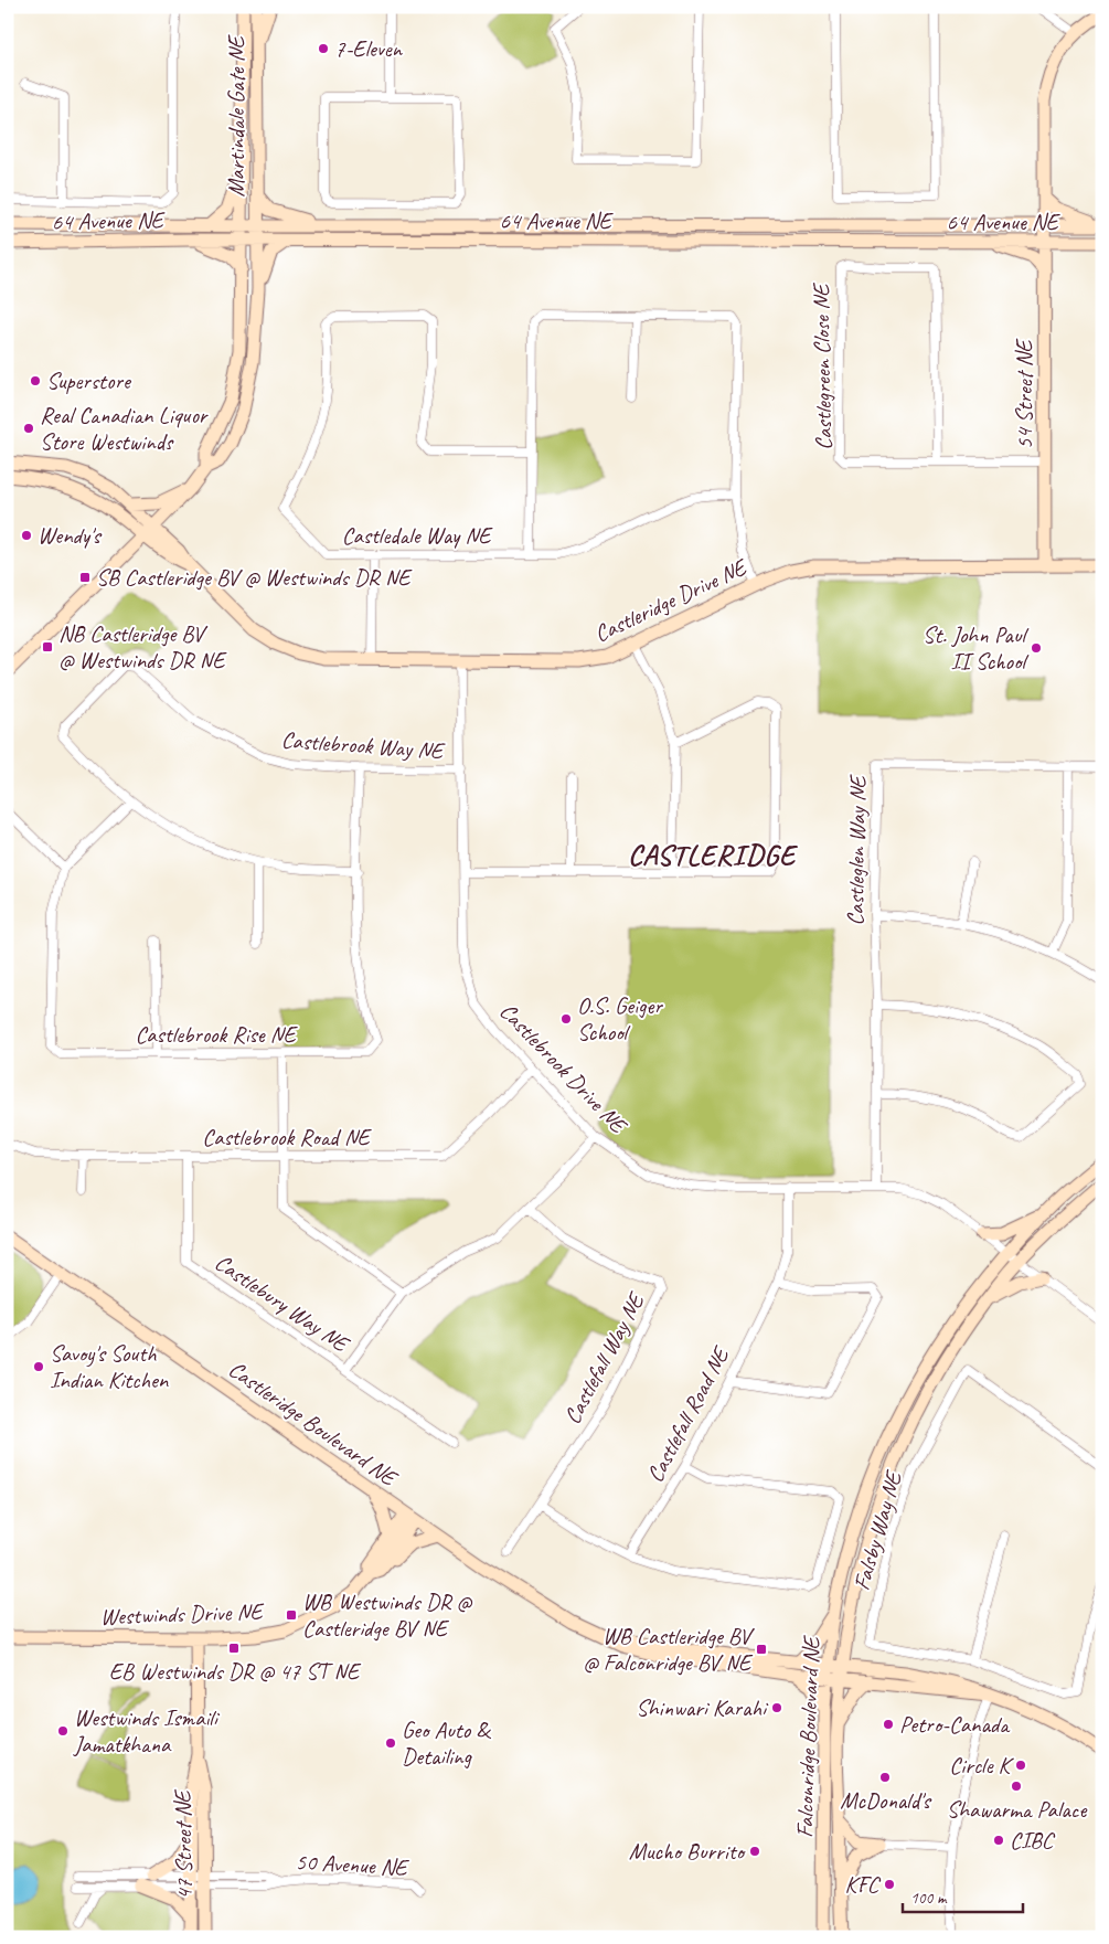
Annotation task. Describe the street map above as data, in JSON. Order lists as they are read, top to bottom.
{
  "streets": {
    "street": [
      "Martindale Gate NE",
      "64 Avenue NE",
      "Castlegreen Close NE",
      "54 Street NE",
      "Castledale Way NE",
      "Castleridge Drive NE",
      "Castlebrook Way NE",
      "Castleglen Way NE",
      "Castlebrook Rise NE",
      "Castlebrook Drive NE",
      "Castlebrook Road NE",
      "Castlebury Way NE",
      "Castlefall Way NE",
      "Castlefall Road NE",
      "Castleridge Boulevard NE",
      "Falsby Way NE",
      "Westwinds Drive NE",
      "Falconridge Boulevard NE",
      "47 Street NE",
      "50 Avenue NE"
    ]
  },
  "crossings": [
    ["Martindale Gate NE", "64 Avenue NE"],
    ["64 Avenue NE", "54 Street NE"],
    ["Castlegreen Close NE", "54 Street NE"],
    ["54 Street NE", "Castleridge Drive NE"],
    ["Castleridge Drive NE", "Castlebrook Drive NE"],
    ["Castlebrook Way NE", "Castlebrook Rise NE"],
    ["Castlebrook Way NE", "Castlebrook Drive NE"],
    ["Castleglen Way NE", "Castlebrook Drive NE"],
    ["Castlebrook Drive NE", "Castlebrook Road NE"],
    ["Castlebrook Drive NE", "Castlebury Way NE"],
    ["Castlebrook Drive NE", "Castlefall Road NE"],
    ["Castlebrook Drive NE", "Falconridge Boulevard NE"],
    ["Castlebrook Road NE", "Castlebury Way NE"],
    ["Castlebury Way NE", "Castlefall Way NE"],
    ["Castleridge Boulevard NE", "Westwinds Drive NE"],
    ["Castleridge Boulevard NE", "Falconridge Boulevard NE"],
    ["Westwinds Drive NE", "47 Street NE"],
    ["47 Street NE", "50 Avenue NE"]
  ],
  "districts": ["CASTLERIDGE"],
  "places": {
    "other": [
      "7-Eleven",
      "Superstore",
      "Real Canadian Liquor Store Westwinds",
      "Wendy's",
      "St. John Paul II School",
      "O.S. Geiger School",
      "Savoy's South Indian Kitchen",
      "Shinwari Karahi",
      "Petro-Canada",
      "Westwinds Ismaili Jamatkhana",
      "Geo Auto & Detailing",
      "Circle K",
      "McDonald's",
      "Shawarma Palace",
      "CIBC",
      "Mucho Burrito",
      "KFC"
    ],
    "transit": [
      "SB Castleridge BV @ Westwinds DR NE",
      "NB Castleridge BV @ Westwinds DR NE",
      "WB Westwinds DR @ Castleridge BV NE",
      "EB Westwinds DR @ 47 ST NE",
      "WB Castleridge BV @ Falconridge BV NE"
    ]
  },
  "scale_bar": "100 m"
}
